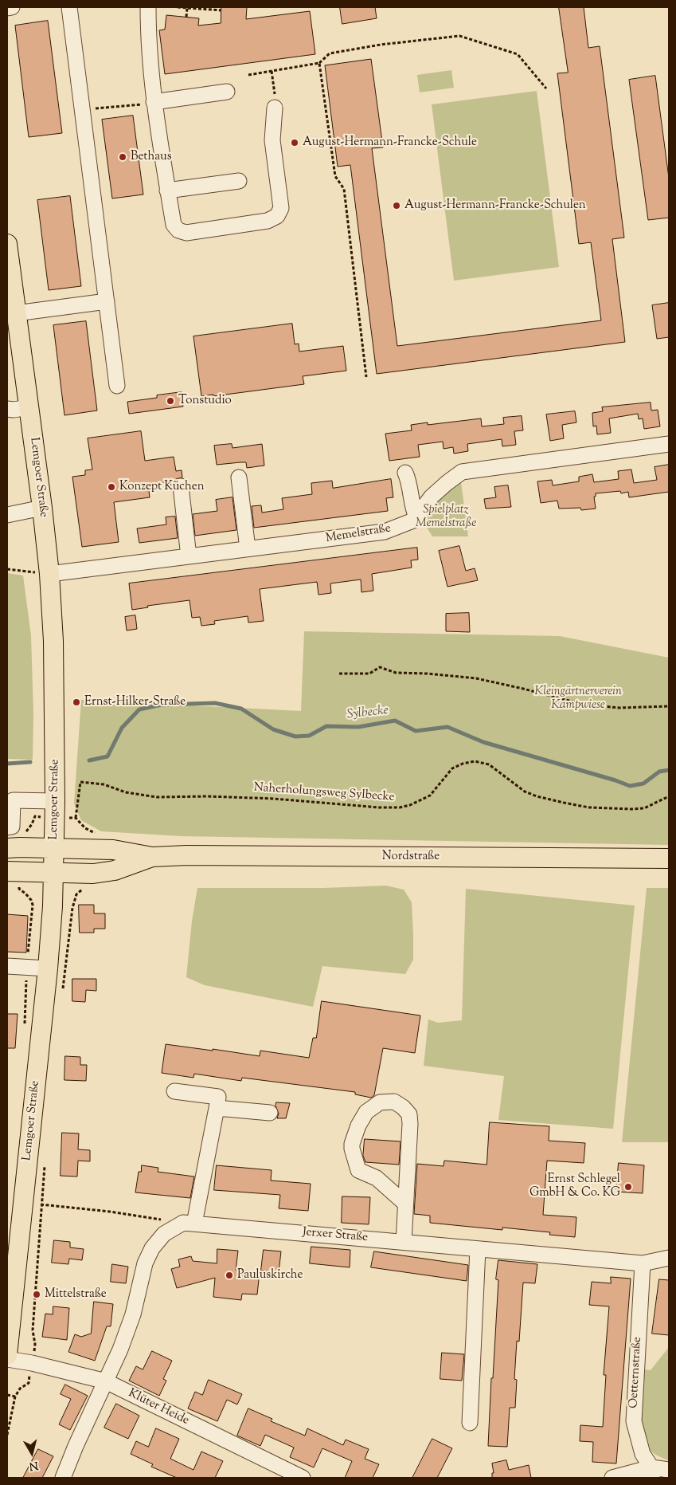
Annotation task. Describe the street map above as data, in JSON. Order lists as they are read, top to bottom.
{
  "streets": {
    "main road": ["Lemgoer Straße", "Nordstraße"],
    "street": [
      "Memelstraße",
      "Jerxer Straße",
      "Oetternstraße",
      "Klüter Heide"
    ],
    "path": ["Naherholungsweg Sylbecke"]
  },
  "crossings": [
    ["Lemgoer Straße", "Memelstraße"],
    ["Lemgoer Straße", "Nordstraße"],
    ["Jerxer Straße", "Oetternstraße"]
  ],
  "water": ["Sylbecke"],
  "parks": ["Spielplatz Memelstraße", "Kleingärtnerverein Kampwiese"],
  "places": [
    "August-Hermann-Francke-Schule",
    "Bethaus",
    "August-Hermann-Francke-Schulen",
    "Tonstudio",
    "Konzept Küchen",
    "Ernst-Hilker-Straße",
    "Ernst Schlegel GmbH & Co. KG",
    "Pauluskirche",
    "Mittelstraße"
  ],
  "north": "bottom"
}
